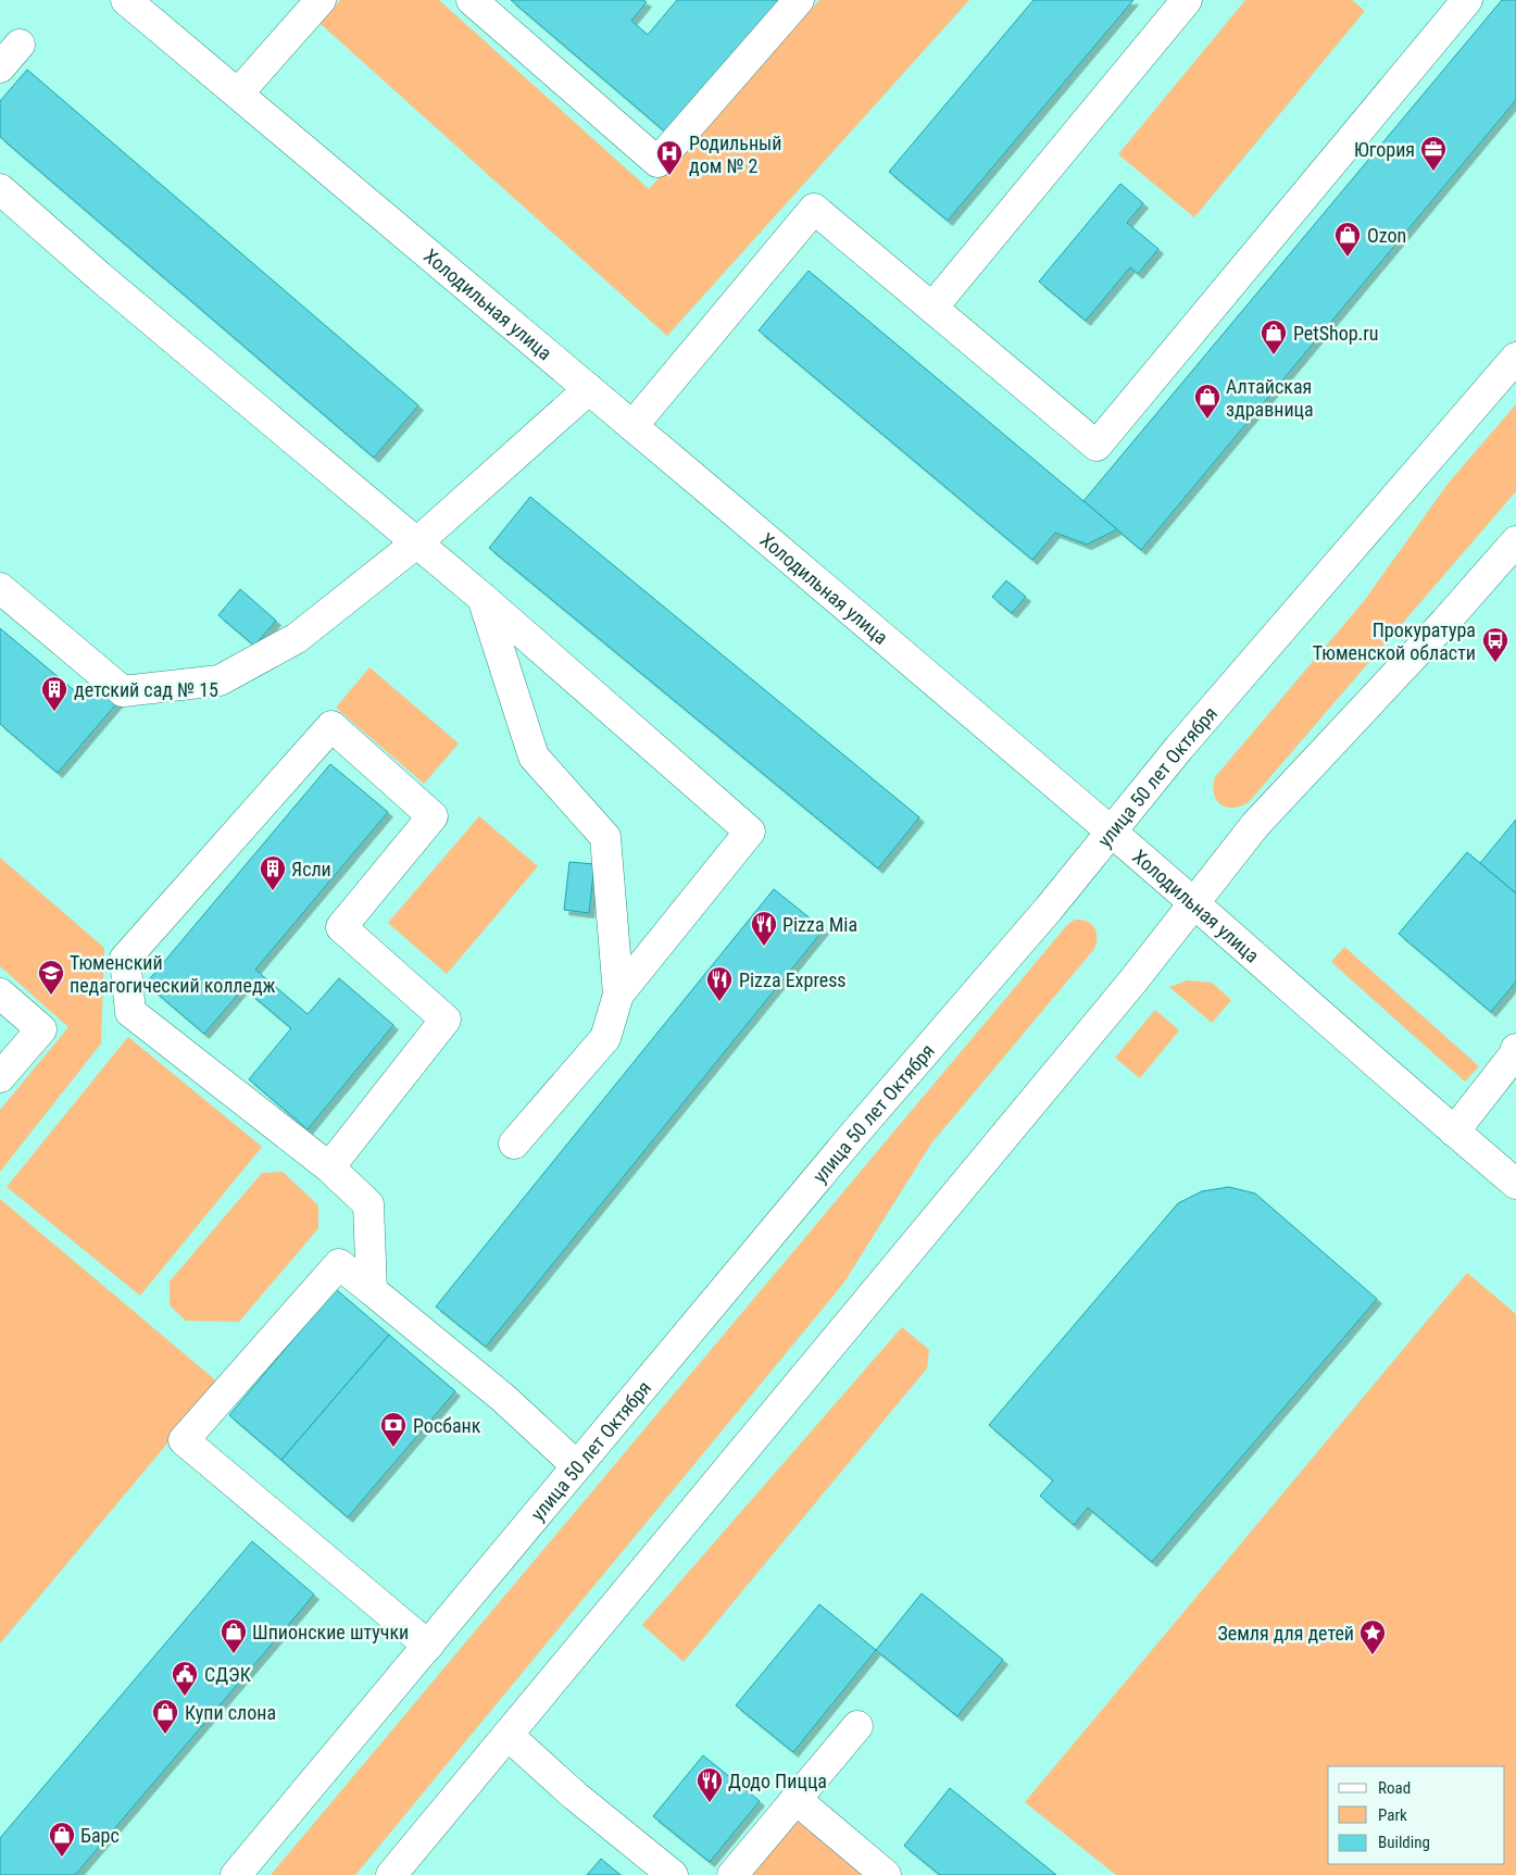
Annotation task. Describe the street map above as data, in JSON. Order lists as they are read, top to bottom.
{
  "streets": {
    "main road": ["Холодильная улица", "улица 50 лет Октября"]
  },
  "crossings": [
    ["Холодильная улица", "улица 50 лет Октября"]
  ],
  "places": {
    "office": ["Югория"],
    "hospital": ["Родильный дом № 2"],
    "shop": [
      "Ozon",
      "PetShop.ru",
      "Алтайская здравница",
      "Шпионские штучки",
      "Купи слона",
      "Барс"
    ],
    "bus stop": ["Прокуратура Тюменской области"],
    "building": ["детский сад № 15", "Ясли"],
    "restaurant": ["Pizza Mia", "Pizza Express", "Додо Пицца"],
    "school or university": ["Тюменский педагогический колледж"],
    "bank": ["Росбанк"],
    "place": ["Земля для детей"],
    "public building": ["СДЭК"]
  },
  "legend": ["Road", "Park", "Building"]
}
